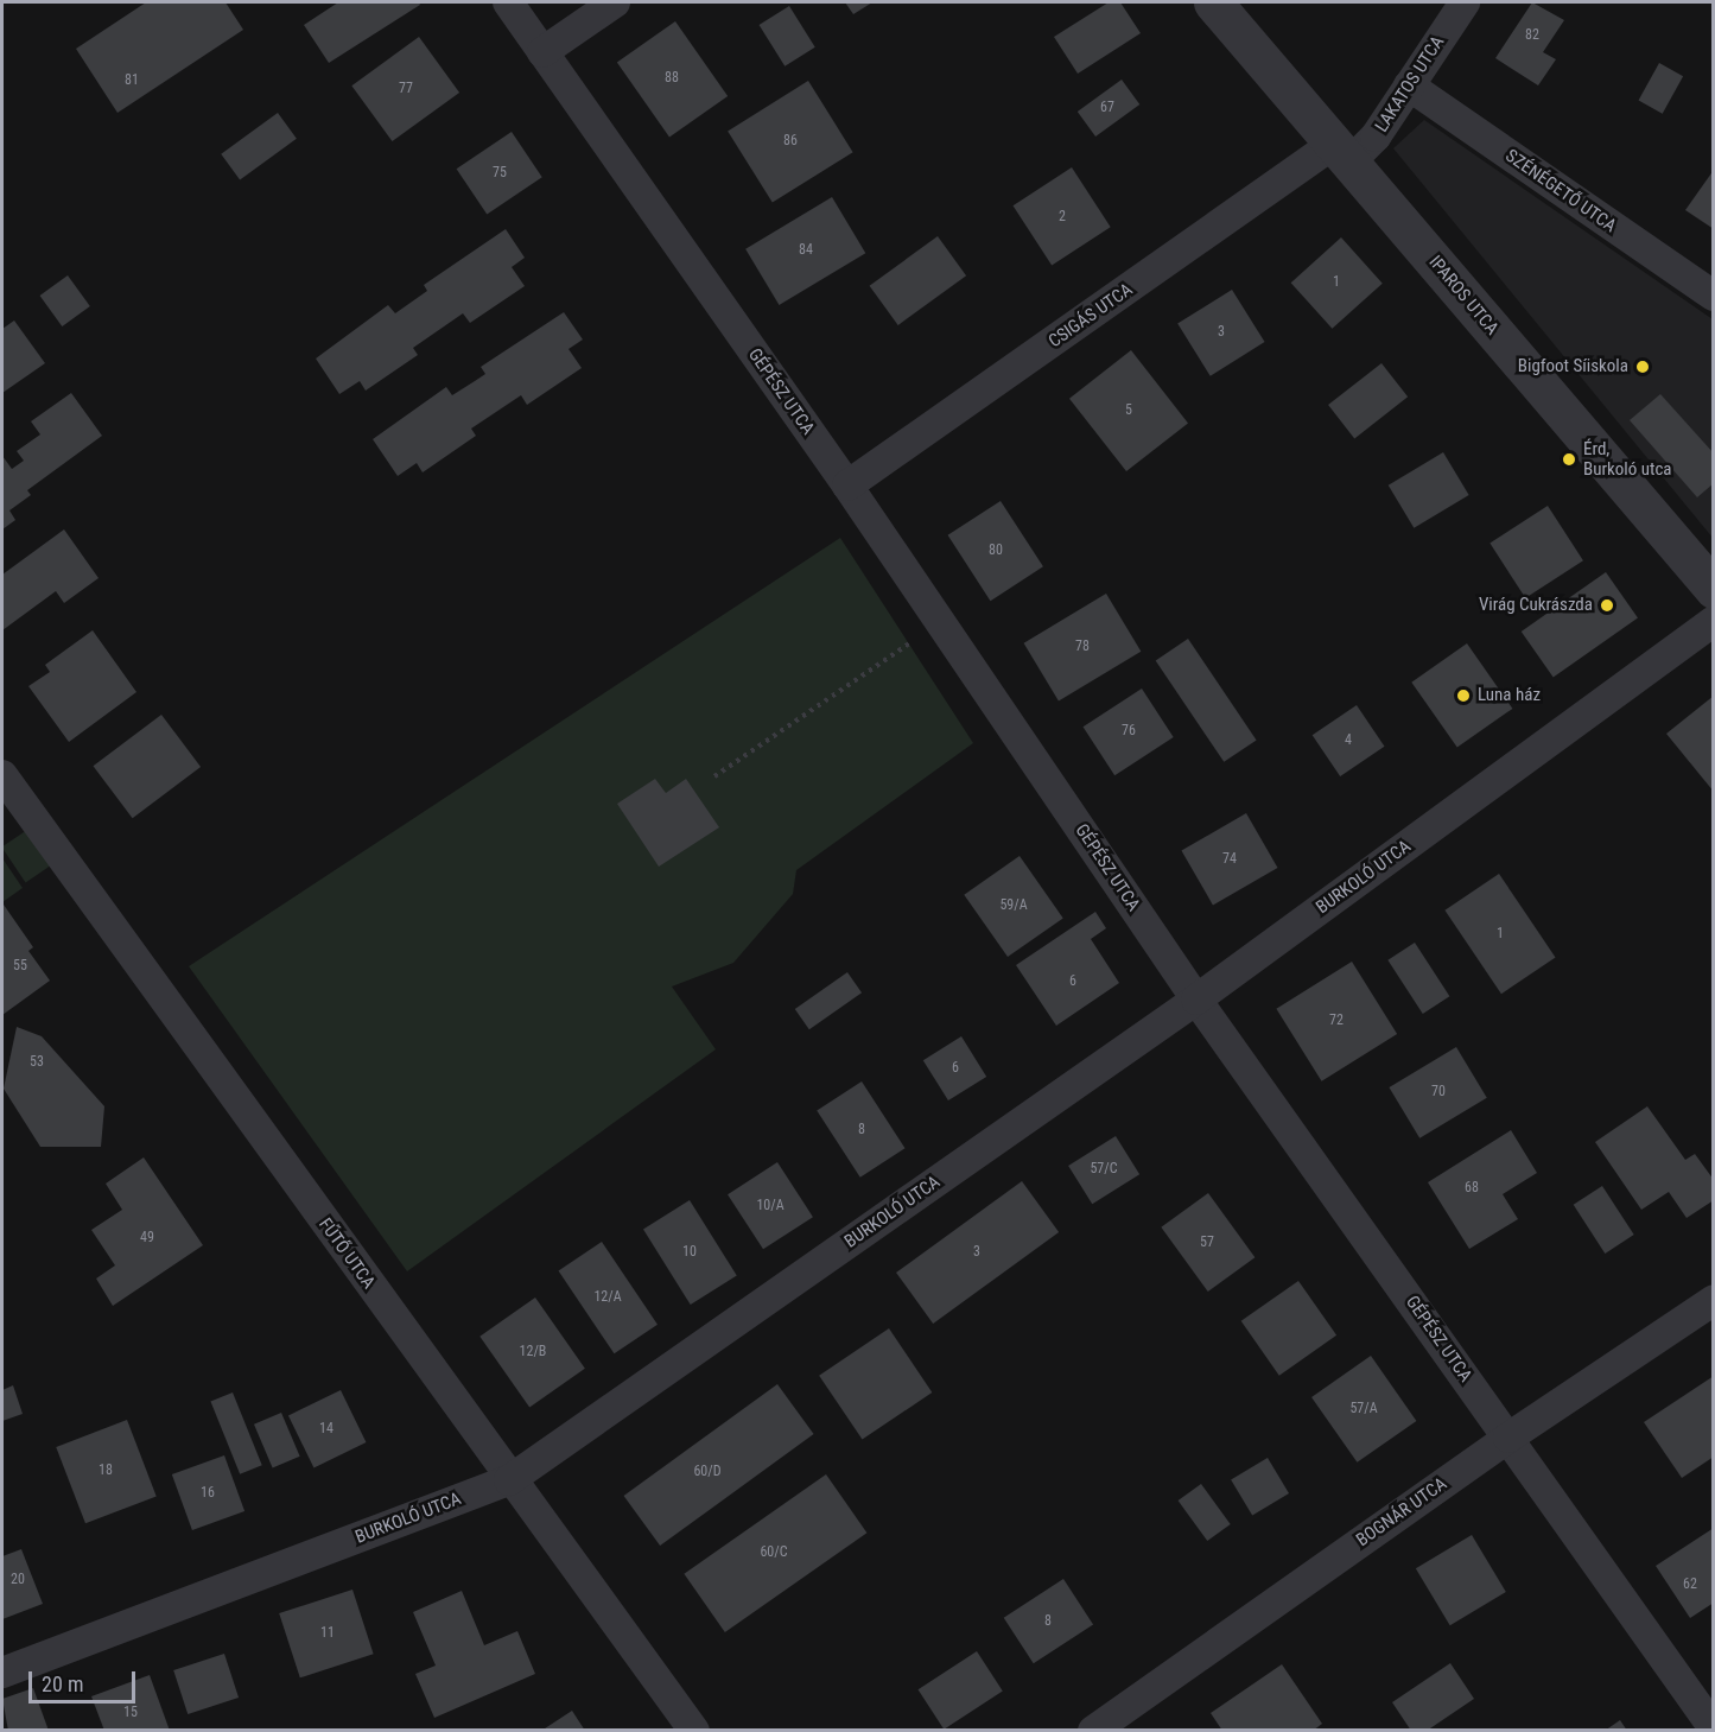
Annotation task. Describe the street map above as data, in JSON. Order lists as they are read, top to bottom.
{
  "streets": {
    "street": [
      "LAKATOS UTCA",
      "SZÉNÉGETŐ UTCA",
      "IPAROS UTCA",
      "CSIGÁS UTCA",
      "GÉPÉSZ UTCA",
      "BURKOLÓ UTCA",
      "FŰTŐ UTCA",
      "BOGNÁR UTCA"
    ]
  },
  "crossings": [
    ["LAKATOS UTCA", "SZÉNÉGETŐ UTCA"],
    ["LAKATOS UTCA", "IPAROS UTCA"],
    ["LAKATOS UTCA", "CSIGÁS UTCA"],
    ["IPAROS UTCA", "CSIGÁS UTCA"],
    ["CSIGÁS UTCA", "GÉPÉSZ UTCA"],
    ["GÉPÉSZ UTCA", "BURKOLÓ UTCA"],
    ["GÉPÉSZ UTCA", "BOGNÁR UTCA"],
    ["BURKOLÓ UTCA", "FŰTŐ UTCA"]
  ],
  "places": [
    "Bigfoot Síiskola",
    "Érd, Burkoló utca",
    "Virág Cukrászda",
    "Luna ház"
  ],
  "house_numbers": [
    "82",
    "88",
    "81",
    "77",
    "67",
    "86",
    "75",
    "2",
    "84",
    "1",
    "3",
    "5",
    "80",
    "78",
    "76",
    "4",
    "74",
    "59/A",
    "1",
    "55",
    "6",
    "72",
    "53",
    "6",
    "70",
    "8",
    "57/C",
    "68",
    "10/A",
    "49",
    "57",
    "10",
    "3",
    "12/A",
    "12/B",
    "57/A",
    "14",
    "18",
    "60/D",
    "16",
    "60/C",
    "20",
    "62",
    "8",
    "11",
    "15"
  ],
  "scale_bar": "20 m"
}
